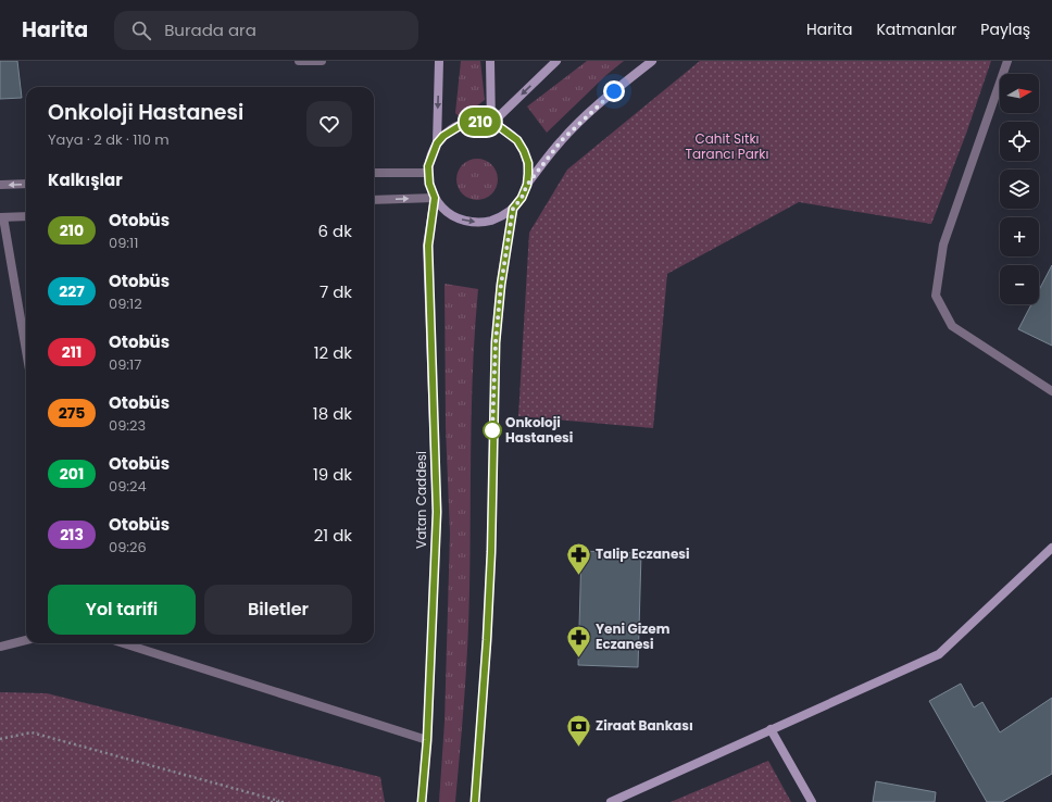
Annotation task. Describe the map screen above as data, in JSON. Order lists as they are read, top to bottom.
{
  "streets": {
    "main road": ["Vatan Caddesi"]
  },
  "parks": ["Cahit Sıtkı Tarancı Parkı"],
  "places": {
    "other": ["Onkoloji Hastanesi"],
    "pharmacy": ["Talip Eczanesi", "Yeni Gizem Eczanesi"],
    "bank": ["Ziraat Bankası"]
  },
  "lines": ["bus line 210"],
  "north": "right",
  "page": {
    "header": "Harita",
    "search": "Burada ara",
    "nav": ["Harita", "Katmanlar", "Paylaş"],
    "on_map": "210",
    "map_buttons": ["+", "−"],
    "heading": [
      ["Onkoloji Hastanesi", "Yaya · 2 dk · 110 m"],
      "Kalkışlar"
    ],
    "list": [
      {
        "mark": "210",
        "name": "Otobüs",
        "note": "09:11",
        "value": "6 dk"
      },
      {
        "mark": "227",
        "name": "Otobüs",
        "note": "09:12",
        "value": "7 dk"
      },
      {
        "mark": "211",
        "name": "Otobüs",
        "note": "09:17",
        "value": "12 dk"
      },
      {
        "mark": "275",
        "name": "Otobüs",
        "note": "09:23",
        "value": "18 dk"
      },
      {
        "mark": "201",
        "name": "Otobüs",
        "note": "09:24",
        "value": "19 dk"
      },
      {
        "mark": "213",
        "name": "Otobüs",
        "note": "09:26",
        "value": "21 dk"
      }
    ],
    "buttons": ["Yol tarifi", "Biletler"]
  }
}
